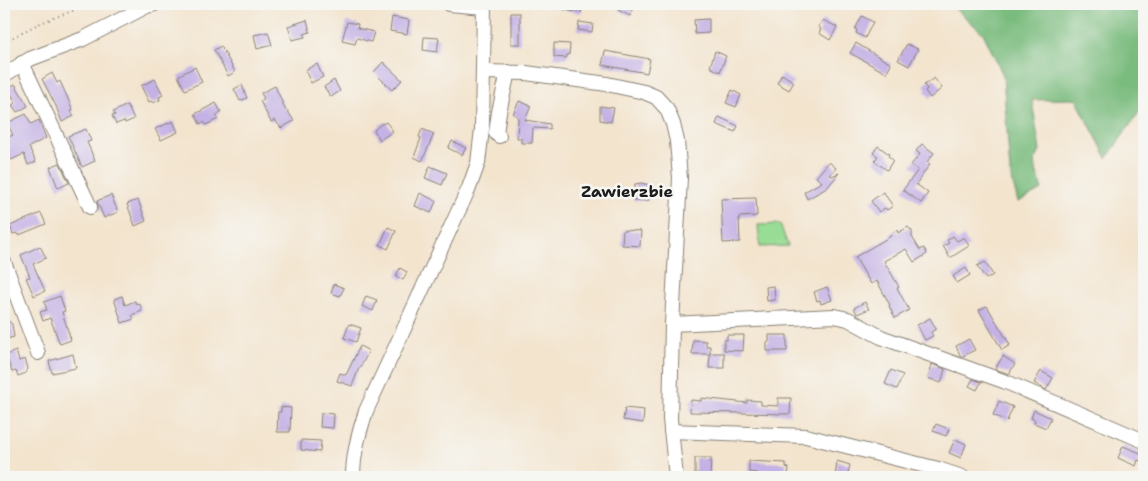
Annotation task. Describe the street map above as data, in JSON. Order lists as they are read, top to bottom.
{
  "districts": ["Zawierzbie"]
}
